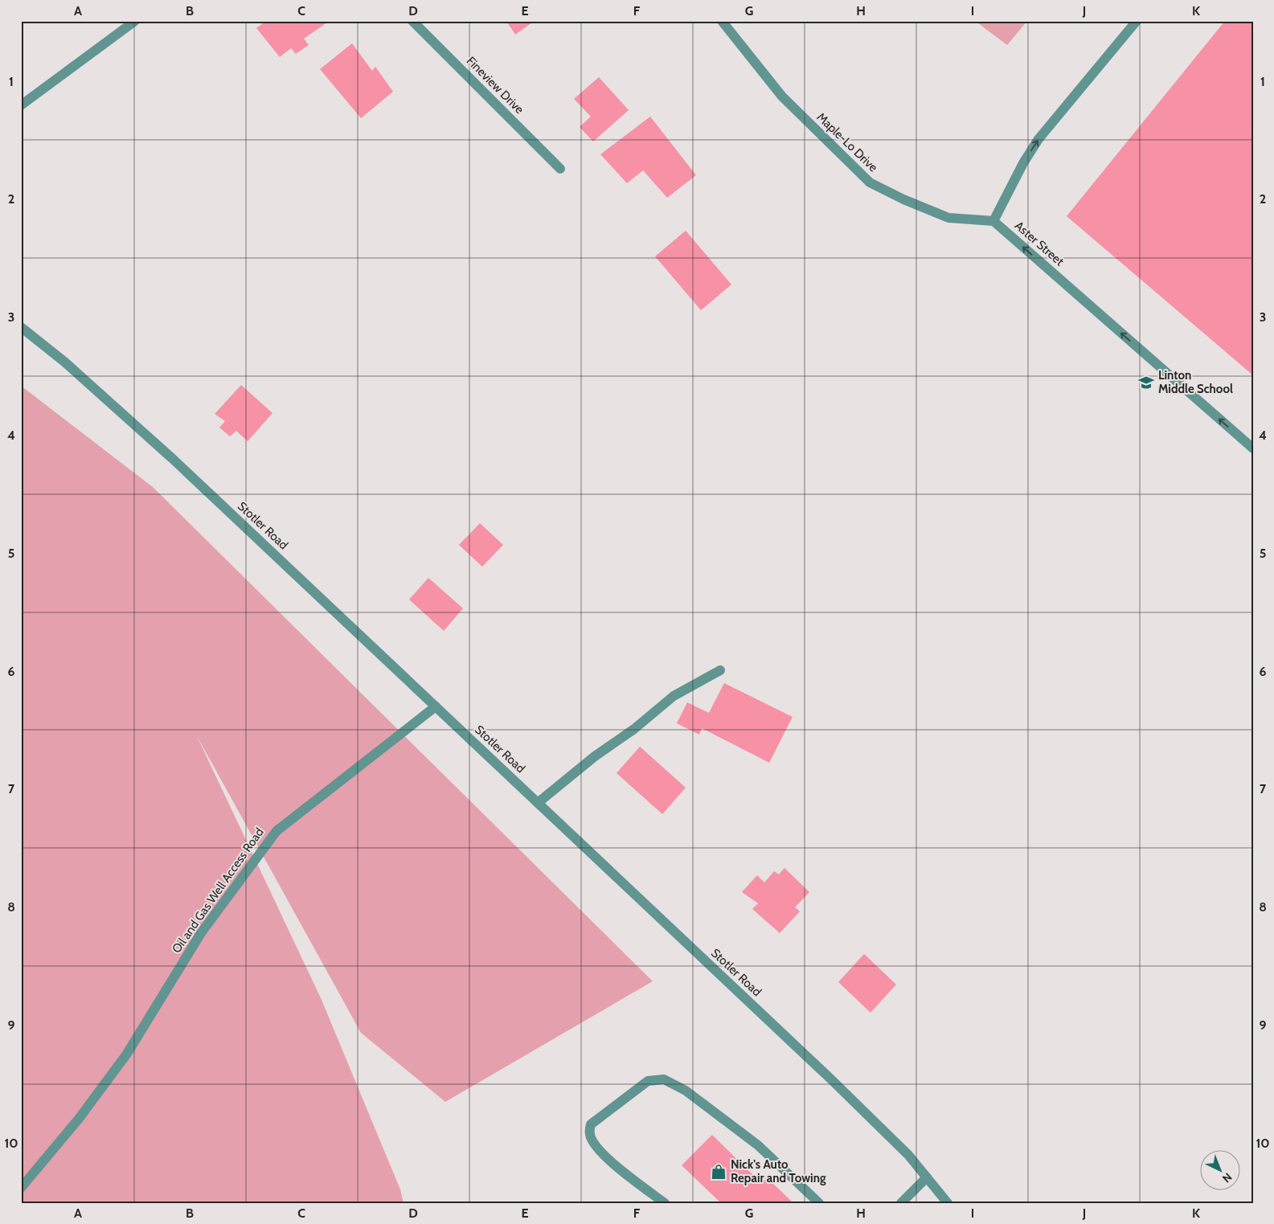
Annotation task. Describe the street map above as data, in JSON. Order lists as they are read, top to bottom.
{
  "streets": {
    "street": [
      "Fineview Drive",
      "Maple-Lo Drive",
      "Aster Street",
      "Stotler Road",
      "Oil and Gas Well Access Road"
    ]
  },
  "crossings": [
    ["Maple-Lo Drive", "Aster Street"],
    ["Stotler Road", "Oil and Gas Well Access Road"]
  ],
  "one_way": ["Aster Street"],
  "places": {
    "school or university": ["Linton Middle School"],
    "shop": ["Nick's Auto Repair and Towing"]
  },
  "north": "bottom right",
  "grid": {
    "columns": [
      "A",
      "B",
      "C",
      "D",
      "E",
      "F",
      "G",
      "H",
      "I",
      "J",
      "K"
    ],
    "rows": [
      "1",
      "2",
      "3",
      "4",
      "5",
      "6",
      "7",
      "8",
      "9",
      "10"
    ]
  }
}
